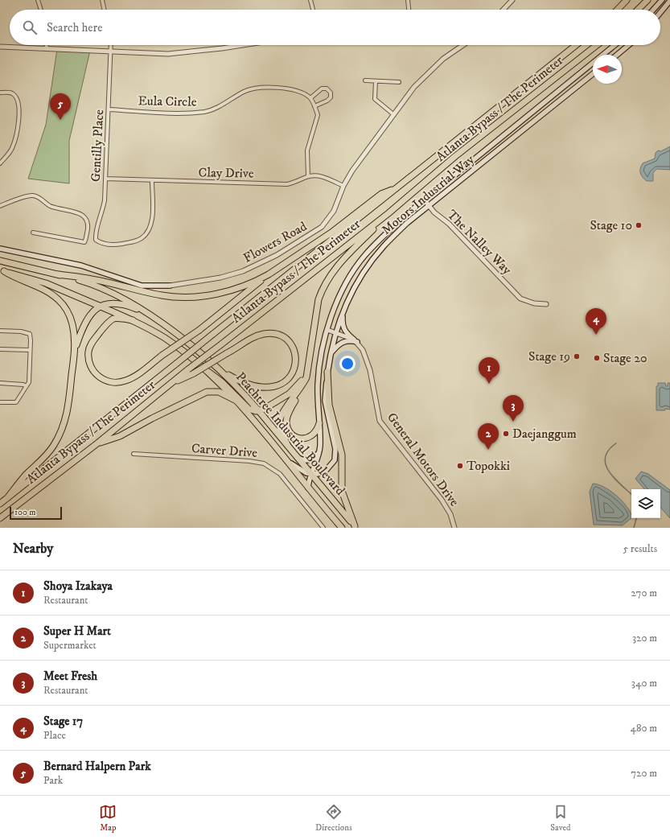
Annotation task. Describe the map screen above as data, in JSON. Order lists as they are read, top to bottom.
{
  "streets": {
    "highway": ["Atlanta Bypass / The Perimeter", "Peachtree Industrial Boulevard"],
    "main road": ["Motors Industrial Way", "Flowers Road"],
    "street": [
      "Eula Circle",
      "Gentilly Place",
      "Clay Drive",
      "The Nalley Way",
      "Carver Drive",
      "General Motors Drive"
    ]
  },
  "crossings": [
    ["Eula Circle", "Gentilly Place"],
    ["Gentilly Place", "Clay Drive"],
    ["Motors Industrial Way", "The Nalley Way"],
    ["Motors Industrial Way", "Peachtree Industrial Boulevard"]
  ],
  "places": [
    "Stage 10",
    "Stage 19",
    "Stage 20",
    "Daejanggum",
    "Topokki"
  ],
  "scale_bar": "100 m",
  "north": "left",
  "page": {
    "search": "Search here",
    "pins": [
      "5",
      "4",
      "1",
      "3",
      "2"
    ],
    "scale": "100 m",
    "heading": ["Nearby", "5 results"],
    "list": [
      {
        "mark": "1",
        "name": "Shoya Izakaya",
        "note": "Restaurant",
        "value": "270 m"
      },
      {
        "mark": "2",
        "name": "Super H Mart",
        "note": "Supermarket",
        "value": "320 m"
      },
      {
        "mark": "3",
        "name": "Meet Fresh",
        "note": "Restaurant",
        "value": "340 m"
      },
      {
        "mark": "4",
        "name": "Stage 17",
        "note": "Place",
        "value": "480 m"
      },
      {
        "mark": "5",
        "name": "Bernard Halpern Park",
        "note": "Park",
        "value": "720 m"
      }
    ],
    "nav": ["Map", "Directions", "Saved"]
  }
}
